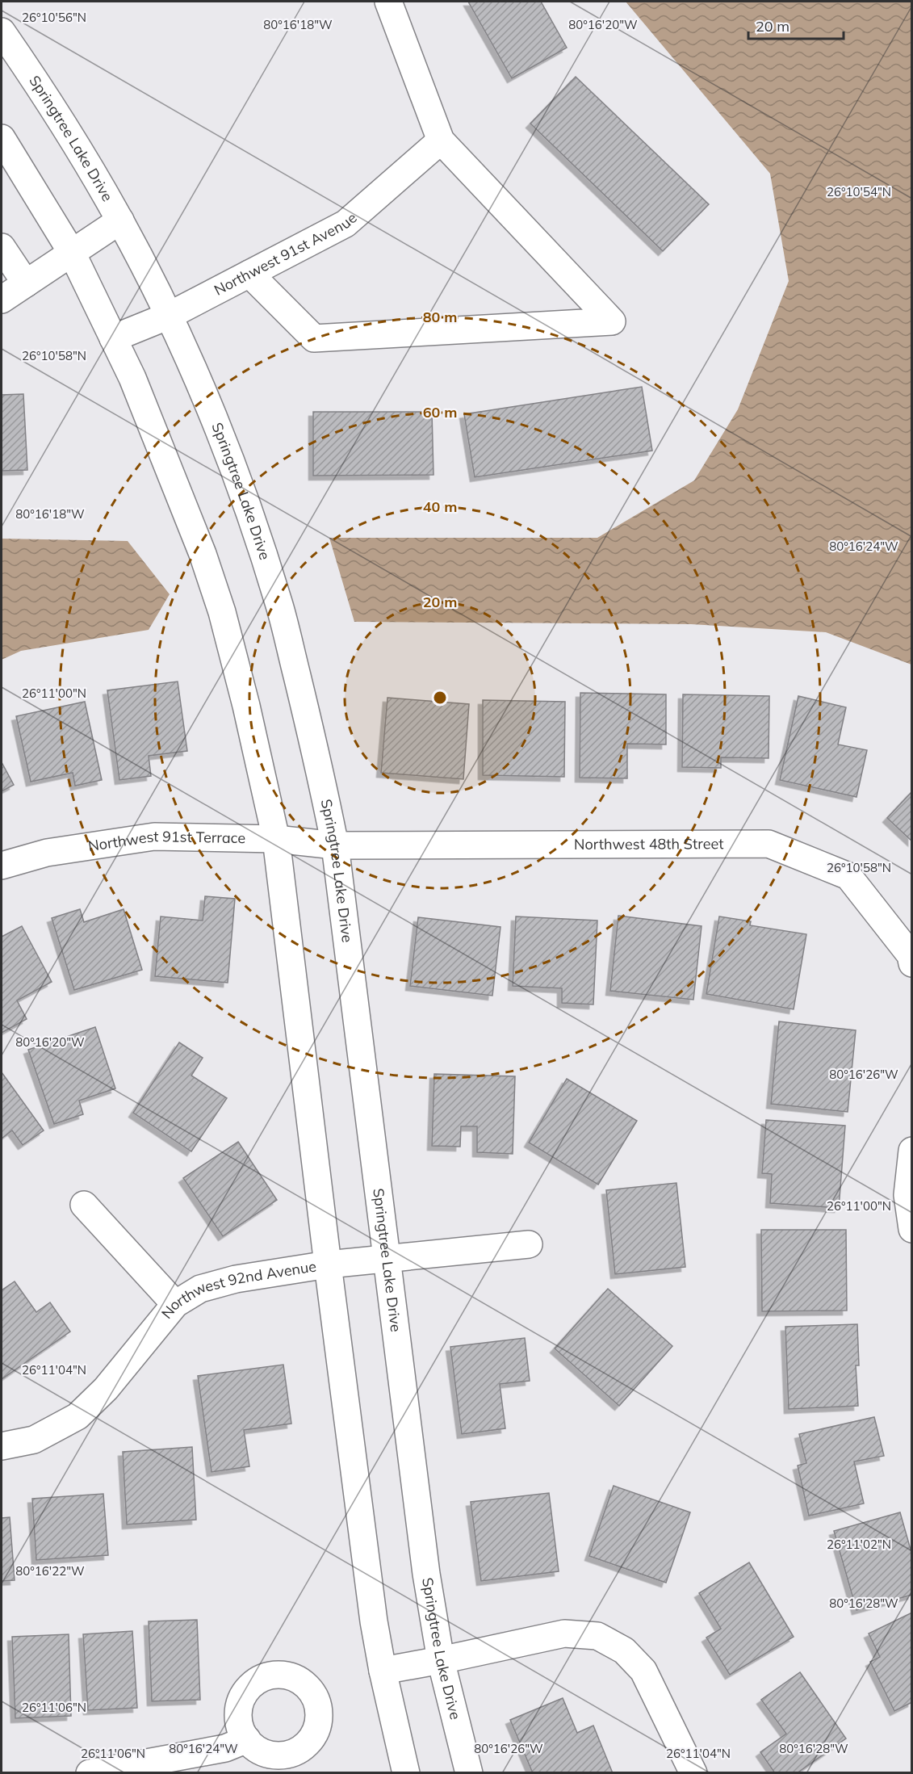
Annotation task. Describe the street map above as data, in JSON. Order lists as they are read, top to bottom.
{
  "streets": {
    "street": [
      "Springtree Lake Drive",
      "Northwest 91st Avenue",
      "Northwest 91st Terrace",
      "Northwest 48th Street",
      "Northwest 92nd Avenue"
    ]
  },
  "crossings": [
    ["Springtree Lake Drive", "Northwest 91st Avenue"],
    ["Springtree Lake Drive", "Northwest 91st Terrace"],
    ["Springtree Lake Drive", "Northwest 48th Street"],
    ["Springtree Lake Drive", "Northwest 92nd Avenue"],
    ["Northwest 91st Terrace", "Northwest 48th Street"]
  ],
  "scale_bar": "20 m",
  "coordinates": [
    "26°10'56\"N",
    "80°16'18\"W",
    "80°16'20\"W",
    "26°10'54\"N",
    "26°10'58\"N",
    "80°16'24\"W",
    "26°11'00\"N",
    "80°16'26\"W",
    "26°11'04\"N",
    "26°11'02\"N",
    "80°16'22\"W",
    "80°16'28\"W",
    "26°11'06\"N"
  ],
  "rings": [
    "80 m",
    "60 m",
    "40 m",
    "20 m"
  ]
}
